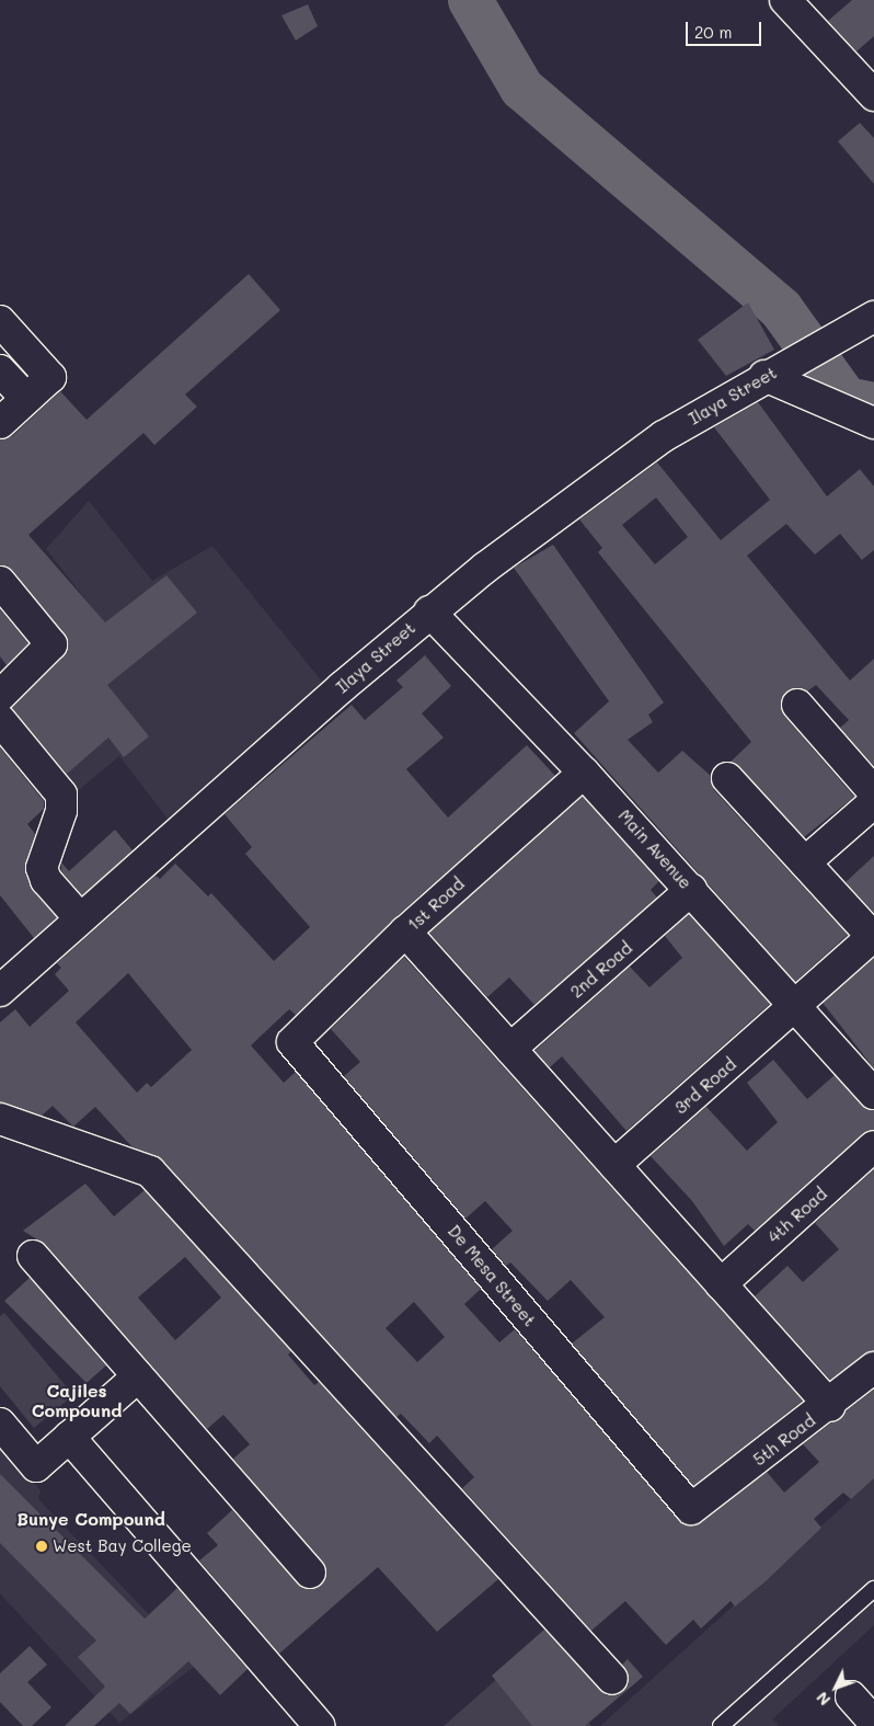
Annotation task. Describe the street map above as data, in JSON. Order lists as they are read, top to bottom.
{
  "streets": {
    "street": [
      "Ilaya Street",
      "Main Avenue",
      "1st Road",
      "2nd Road",
      "3rd Road",
      "4th Road",
      "De Mesa Street",
      "5th Road"
    ]
  },
  "crossings": [
    ["Ilaya Street", "Main Avenue"],
    ["Main Avenue", "1st Road"],
    ["Main Avenue", "2nd Road"],
    ["Main Avenue", "3rd Road"],
    ["1st Road", "De Mesa Street"],
    ["De Mesa Street", "5th Road"]
  ],
  "districts": ["Cajiles Compound", "Bunye Compound"],
  "places": ["West Bay College"],
  "scale_bar": "20 m",
  "north": "bottom left"
}
